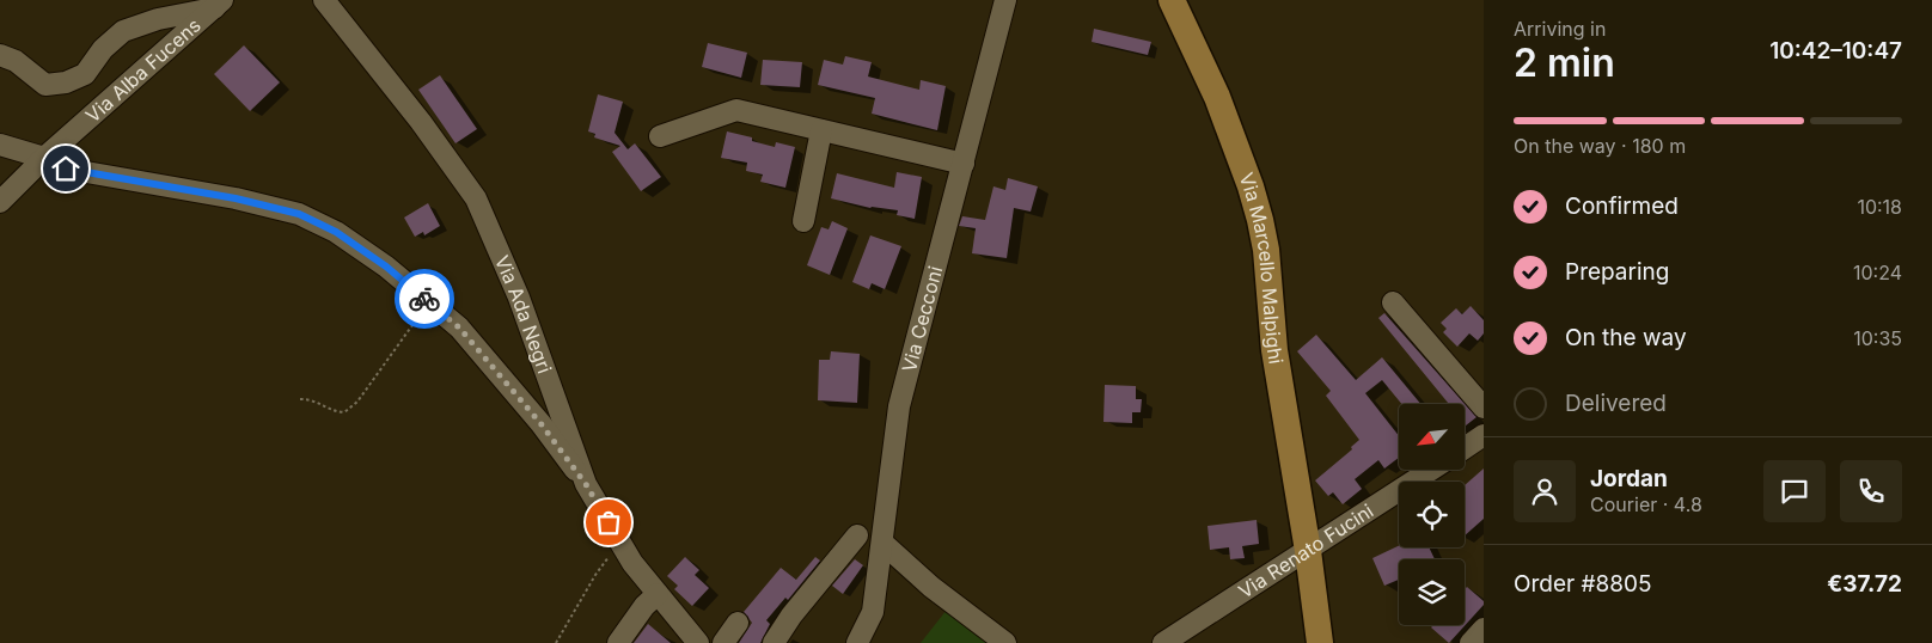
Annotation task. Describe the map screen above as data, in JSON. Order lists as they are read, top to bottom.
{
  "streets": {
    "main road": ["Via Marcello Malpighi"],
    "street": [
      "Via Alba Fucens",
      "Via Ada Negri",
      "Via Cecconi",
      "Via Renato Fucini"
    ]
  },
  "crossings": [
    ["Via Marcello Malpighi", "Via Renato Fucini"]
  ],
  "north": "bottom left",
  "page": {
    "heading": ["2 min", "Arriving in", "10:42–10:47"],
    "panel": [
      "Jordan",
      "Courier · 4.8",
      "Order #8805",
      "€37.72"
    ],
    "bar": "On the way · 180 m",
    "list": [
      ["Confirmed", "10:18"],
      ["Preparing", "10:24"],
      ["On the way", "10:35"],
      "Delivered"
    ]
  }
}
